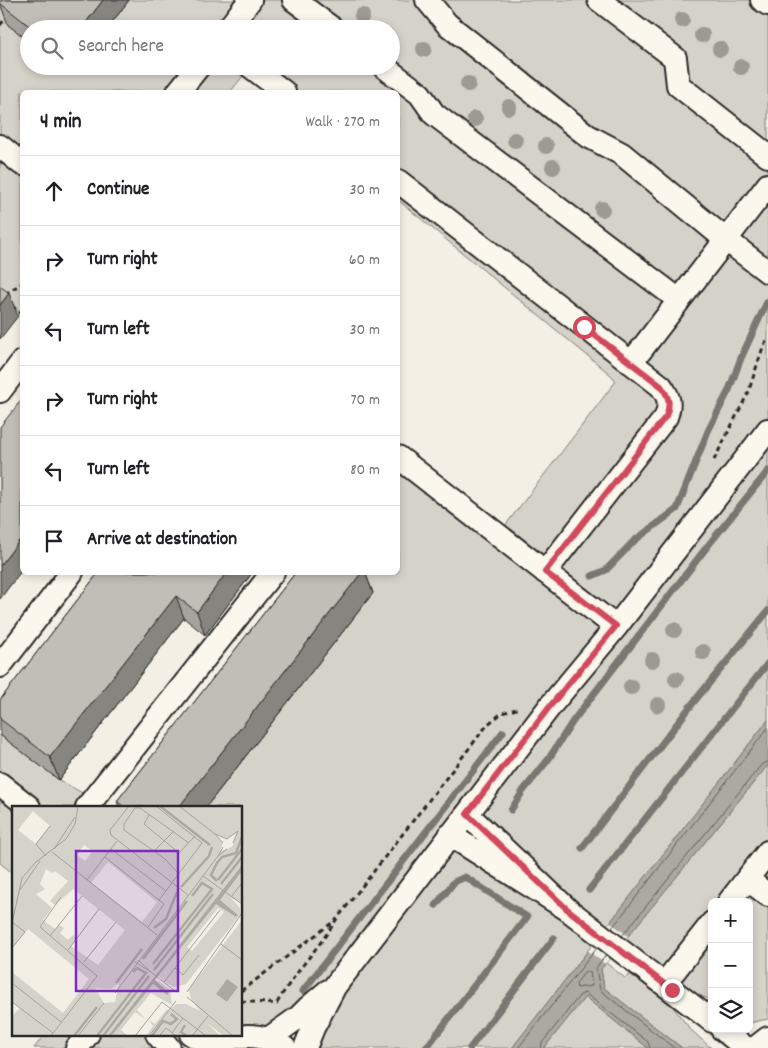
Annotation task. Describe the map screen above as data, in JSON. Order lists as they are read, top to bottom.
{
  "page": {
    "search": "Search here",
    "heading": ["4 min", "Walk · 270 m"],
    "list": [
      ["Continue", "30 m"],
      ["Turn right", "60 m"],
      ["Turn left", "30 m"],
      ["Turn right", "70 m"],
      ["Turn left", "80 m"],
      "Arrive at destination"
    ],
    "map_buttons": ["+", "−"]
  }
}
